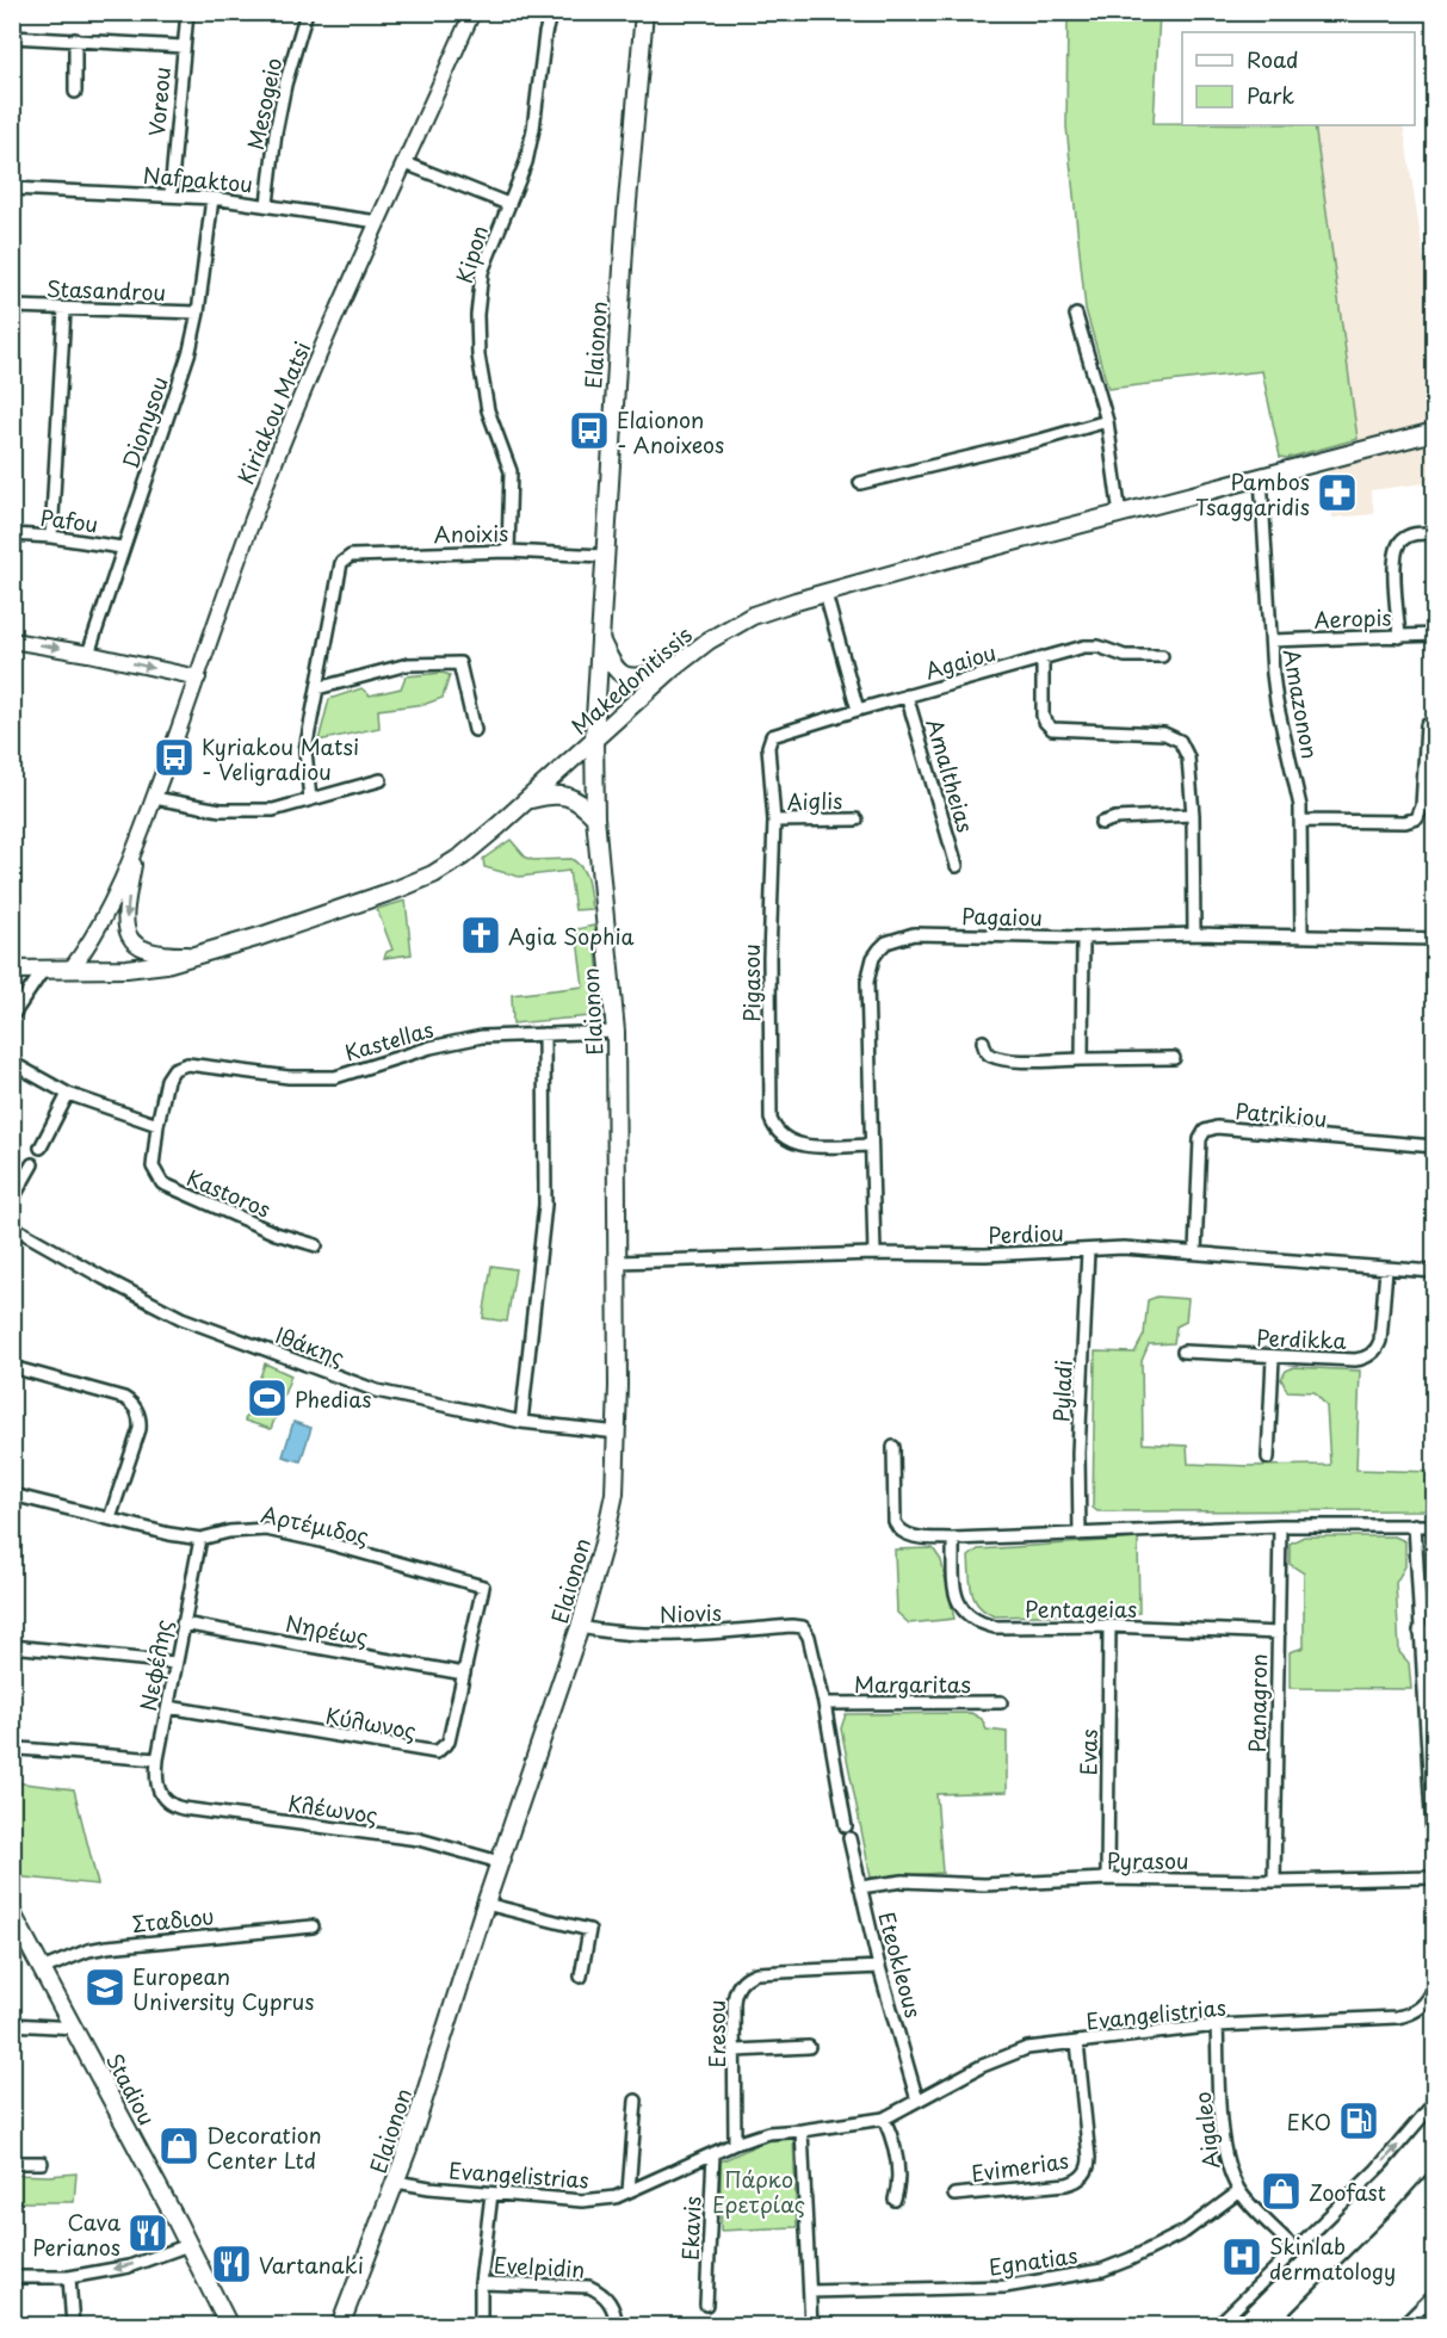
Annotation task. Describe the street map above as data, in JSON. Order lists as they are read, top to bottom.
{
  "streets": {
    "main road": ["Elaionon", "Makedonitissis", "Stadiou"],
    "street": [
      "Voreou",
      "Mesogeio",
      "Nafpaktou",
      "Kipon",
      "Stasandrou",
      "Kiriakou Matsi",
      "Dionysou",
      "Pafou",
      "Anoixis",
      "Aeropis",
      "Agaiou",
      "Amazonon",
      "Amaltheias",
      "Aiglis",
      "Pagaiou",
      "Pigasou",
      "Kastellas",
      "Patrikiou",
      "Kastoros",
      "Perdiou",
      "Perdikka",
      "Ιθάκης",
      "Pyladi",
      "Αρτέμιδος",
      "Pentageias",
      "Niovis",
      "Νηρέως",
      "Νεφέλης",
      "Margaritas",
      "Panagron",
      "Κύλωνος",
      "Evas",
      "Κλέωνος",
      "Pyrasou",
      "Σταδιου",
      "Eteokleous",
      "Evangelistrias",
      "Eresou",
      "Aigaleo",
      "Evimerias",
      "Ekavis",
      "Egnatias",
      "Evelpidin"
    ]
  },
  "crossings": [
    ["Voreou", "Nafpaktou"],
    ["Mesogeio", "Nafpaktou"],
    ["Nafpaktou", "Kiriakou Matsi"],
    ["Nafpaktou", "Dionysou"],
    ["Kipon", "Anoixis"],
    ["Stasandrou", "Dionysou"],
    ["Elaionon", "Anoixis"],
    ["Elaionon", "Makedonitissis"],
    ["Elaionon", "Kastellas"],
    ["Elaionon", "Perdiou"],
    ["Elaionon", "Ιθάκης"],
    ["Elaionon", "Niovis"],
    ["Elaionon", "Κλέωνος"],
    ["Elaionon", "Evangelistrias"],
    ["Kiriakou Matsi", "Makedonitissis"],
    ["Dionysou", "Pafou"],
    ["Aeropis", "Amazonon"],
    ["Agaiou", "Amaltheias"],
    ["Agaiou", "Pigasou"],
    ["Makedonitissis", "Amazonon"],
    ["Amazonon", "Pagaiou"],
    ["Aiglis", "Pigasou"],
    ["Pagaiou", "Pigasou"],
    ["Pagaiou", "Perdiou"],
    ["Kastellas", "Kastoros"],
    ["Patrikiou", "Perdiou"],
    ["Perdiou", "Perdikka"],
    ["Perdiou", "Pyladi"],
    ["Αρτέμιδος", "Νεφέλης"],
    ["Αρτέμιδος", "Κύλωνος"],
    ["Pentageias", "Panagron"],
    ["Pentageias", "Evas"],
    ["Niovis", "Margaritas"],
    ["Νηρέως", "Νεφέλης"],
    ["Νηρέως", "Κύλωνος"],
    ["Νεφέλης", "Κύλωνος"],
    ["Νεφέλης", "Κλέωνος"],
    ["Panagron", "Pyrasou"],
    ["Evas", "Pyrasou"],
    ["Pyrasou", "Eteokleous"],
    ["Σταδιου", "Stadiou"],
    ["Eteokleous", "Evangelistrias"],
    ["Eteokleous", "Eresou"],
    ["Evangelistrias", "Eresou"],
    ["Evangelistrias", "Aigaleo"],
    ["Evangelistrias", "Evimerias"],
    ["Evangelistrias", "Ekavis"],
    ["Aigaleo", "Egnatias"]
  ],
  "parks": ["Πάρκο Ερετρίας"],
  "places": {
    "bus stop": ["Elaionon - Anoixeos", "Kyriakou Matsi - Veligradiou"],
    "pharmacy": ["Pambos Tsaggaridis"],
    "church": ["Agia Sophia"],
    "sports": ["Phedias"],
    "school or university": ["European University Cyprus"],
    "fuel station": ["EKO"],
    "shop": ["Decoration Center Ltd", "Zoofast"],
    "restaurant": ["Cava Perianos", "Vartanaki"],
    "hospital": ["Skinlab dermatology"]
  },
  "legend": ["Road", "Park"]
}
